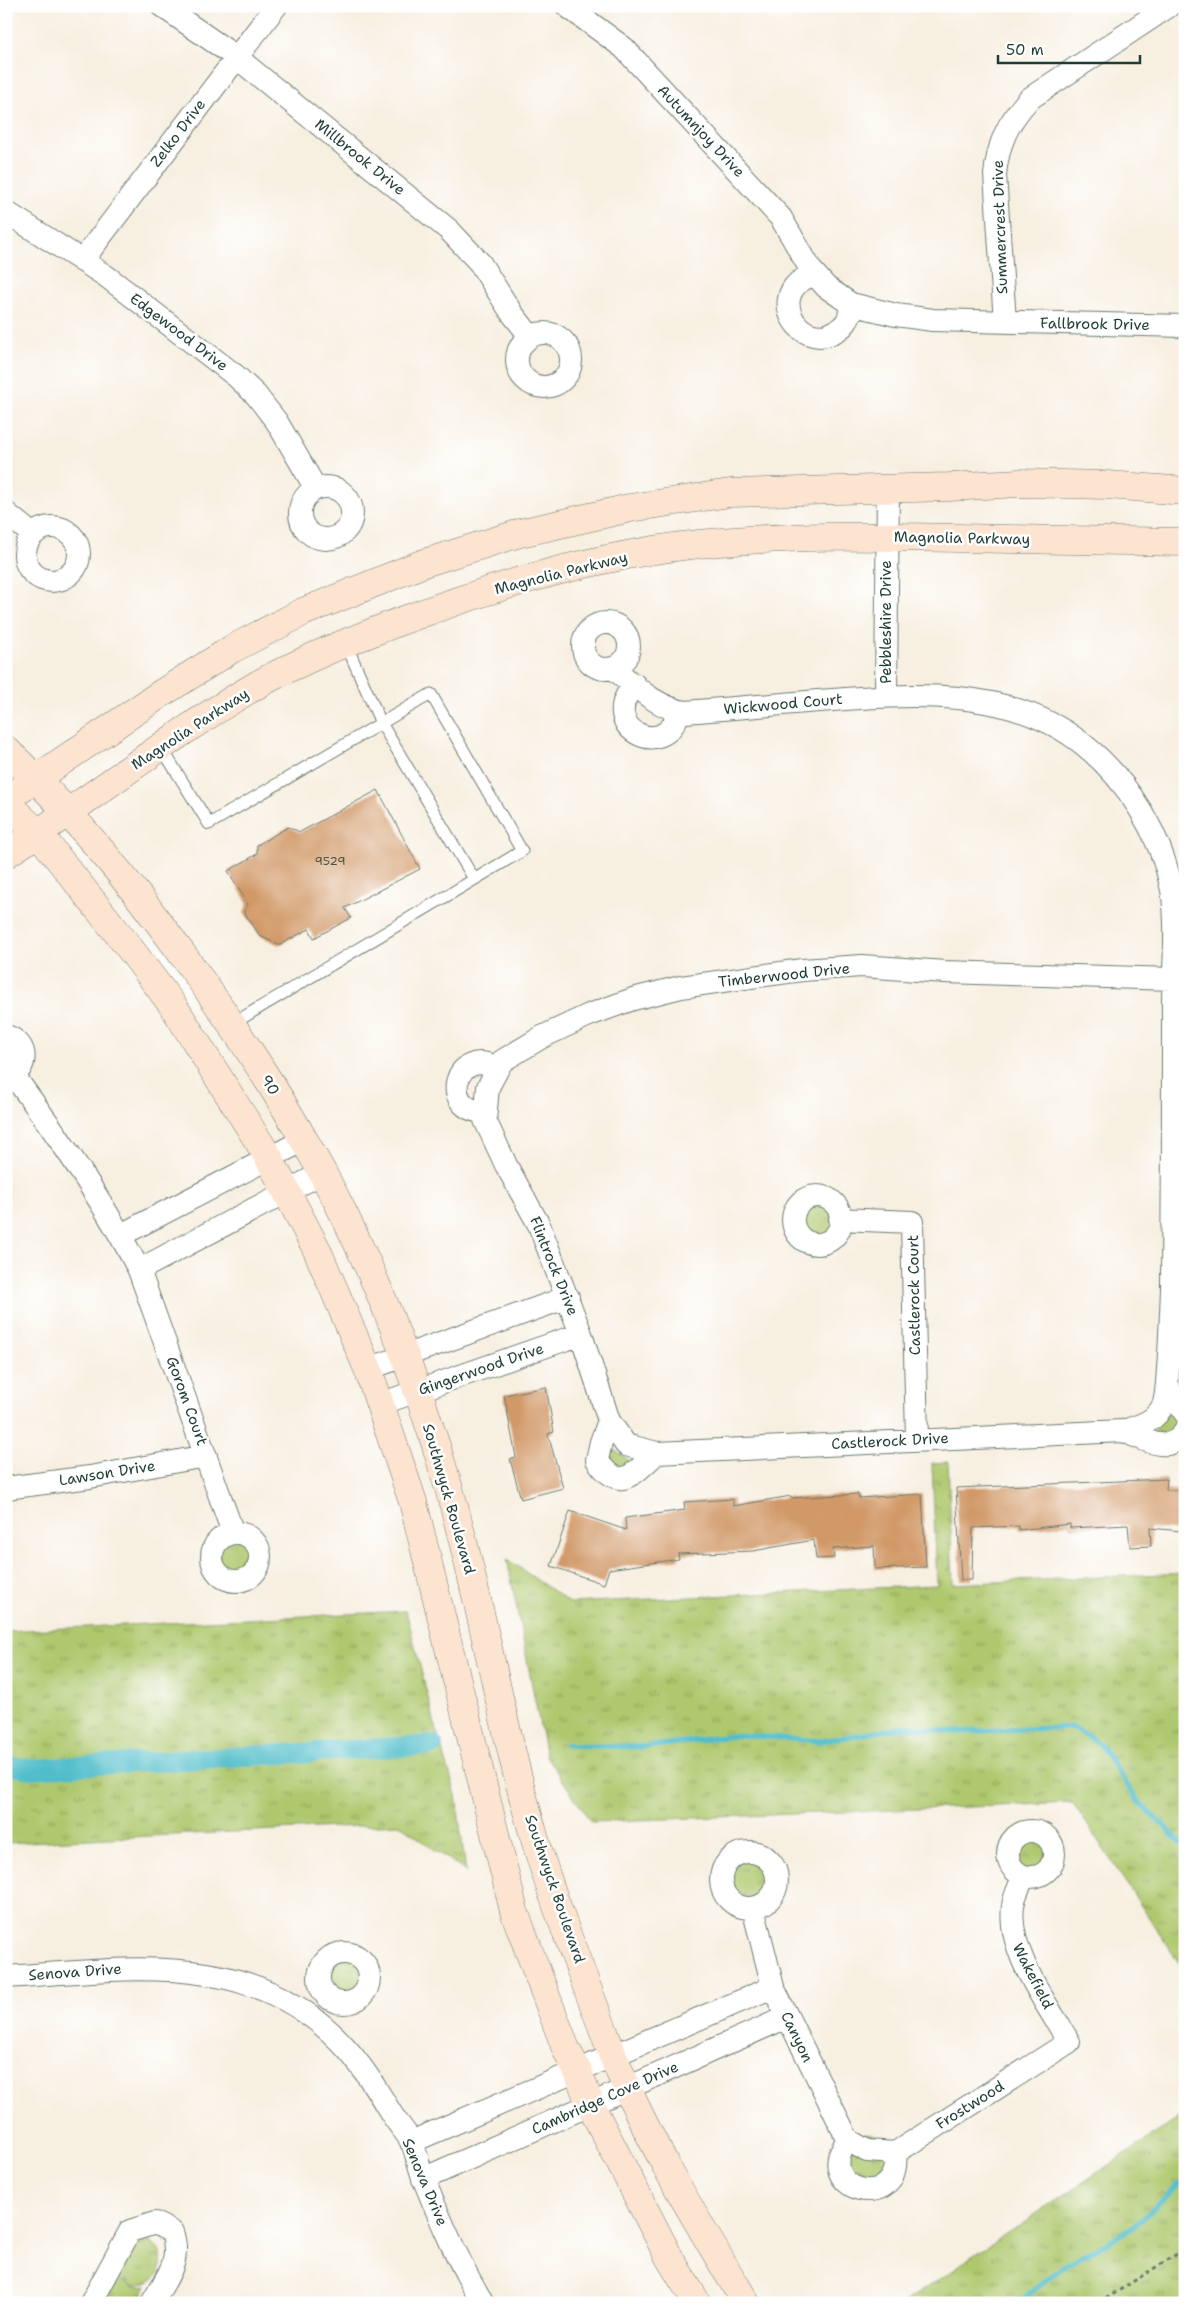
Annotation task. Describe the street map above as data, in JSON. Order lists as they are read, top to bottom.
{
  "streets": {
    "street": [
      "Autumnjoy Drive",
      "Zelko Drive",
      "Millbrook Drive",
      "Summercrest Drive",
      "Fallbrook Drive",
      "Edgewood Drive",
      "Magnolia Parkway",
      "Pebbleshire Drive",
      "Wickwood Court",
      "Timberwood Drive",
      "90",
      "Flintrock Drive",
      "Castlerock Court",
      "Gingerwood Drive",
      "Gorom Court",
      "Castlerock Drive",
      "Lawson Drive",
      "Southwyck Boulevard",
      "Senova Drive",
      "Wakefield",
      "Canyon",
      "Cambridge Cove Drive",
      "Frostwood"
    ]
  },
  "crossings": [
    ["Autumnjoy Drive", "Summercrest Drive"],
    ["Autumnjoy Drive", "Fallbrook Drive"],
    ["Zelko Drive", "Millbrook Drive"],
    ["Zelko Drive", "Edgewood Drive"],
    ["Summercrest Drive", "Fallbrook Drive"],
    ["Magnolia Parkway", "Pebbleshire Drive"],
    ["Magnolia Parkway", "90"],
    ["Pebbleshire Drive", "Wickwood Court"],
    ["Wickwood Court", "Timberwood Drive"],
    ["Wickwood Court", "Castlerock Drive"],
    ["Timberwood Drive", "Flintrock Drive"],
    ["90", "Gingerwood Drive"],
    ["90", "Southwyck Boulevard"],
    ["Flintrock Drive", "Gingerwood Drive"],
    ["Flintrock Drive", "Castlerock Drive"],
    ["Castlerock Court", "Castlerock Drive"],
    ["Gingerwood Drive", "Southwyck Boulevard"],
    ["Gorom Court", "Lawson Drive"],
    ["Southwyck Boulevard", "Cambridge Cove Drive"],
    ["Senova Drive", "Cambridge Cove Drive"],
    ["Wakefield", "Frostwood"],
    ["Canyon", "Cambridge Cove Drive"]
  ],
  "house_numbers": ["9529"],
  "scale_bar": "50 m"
}
